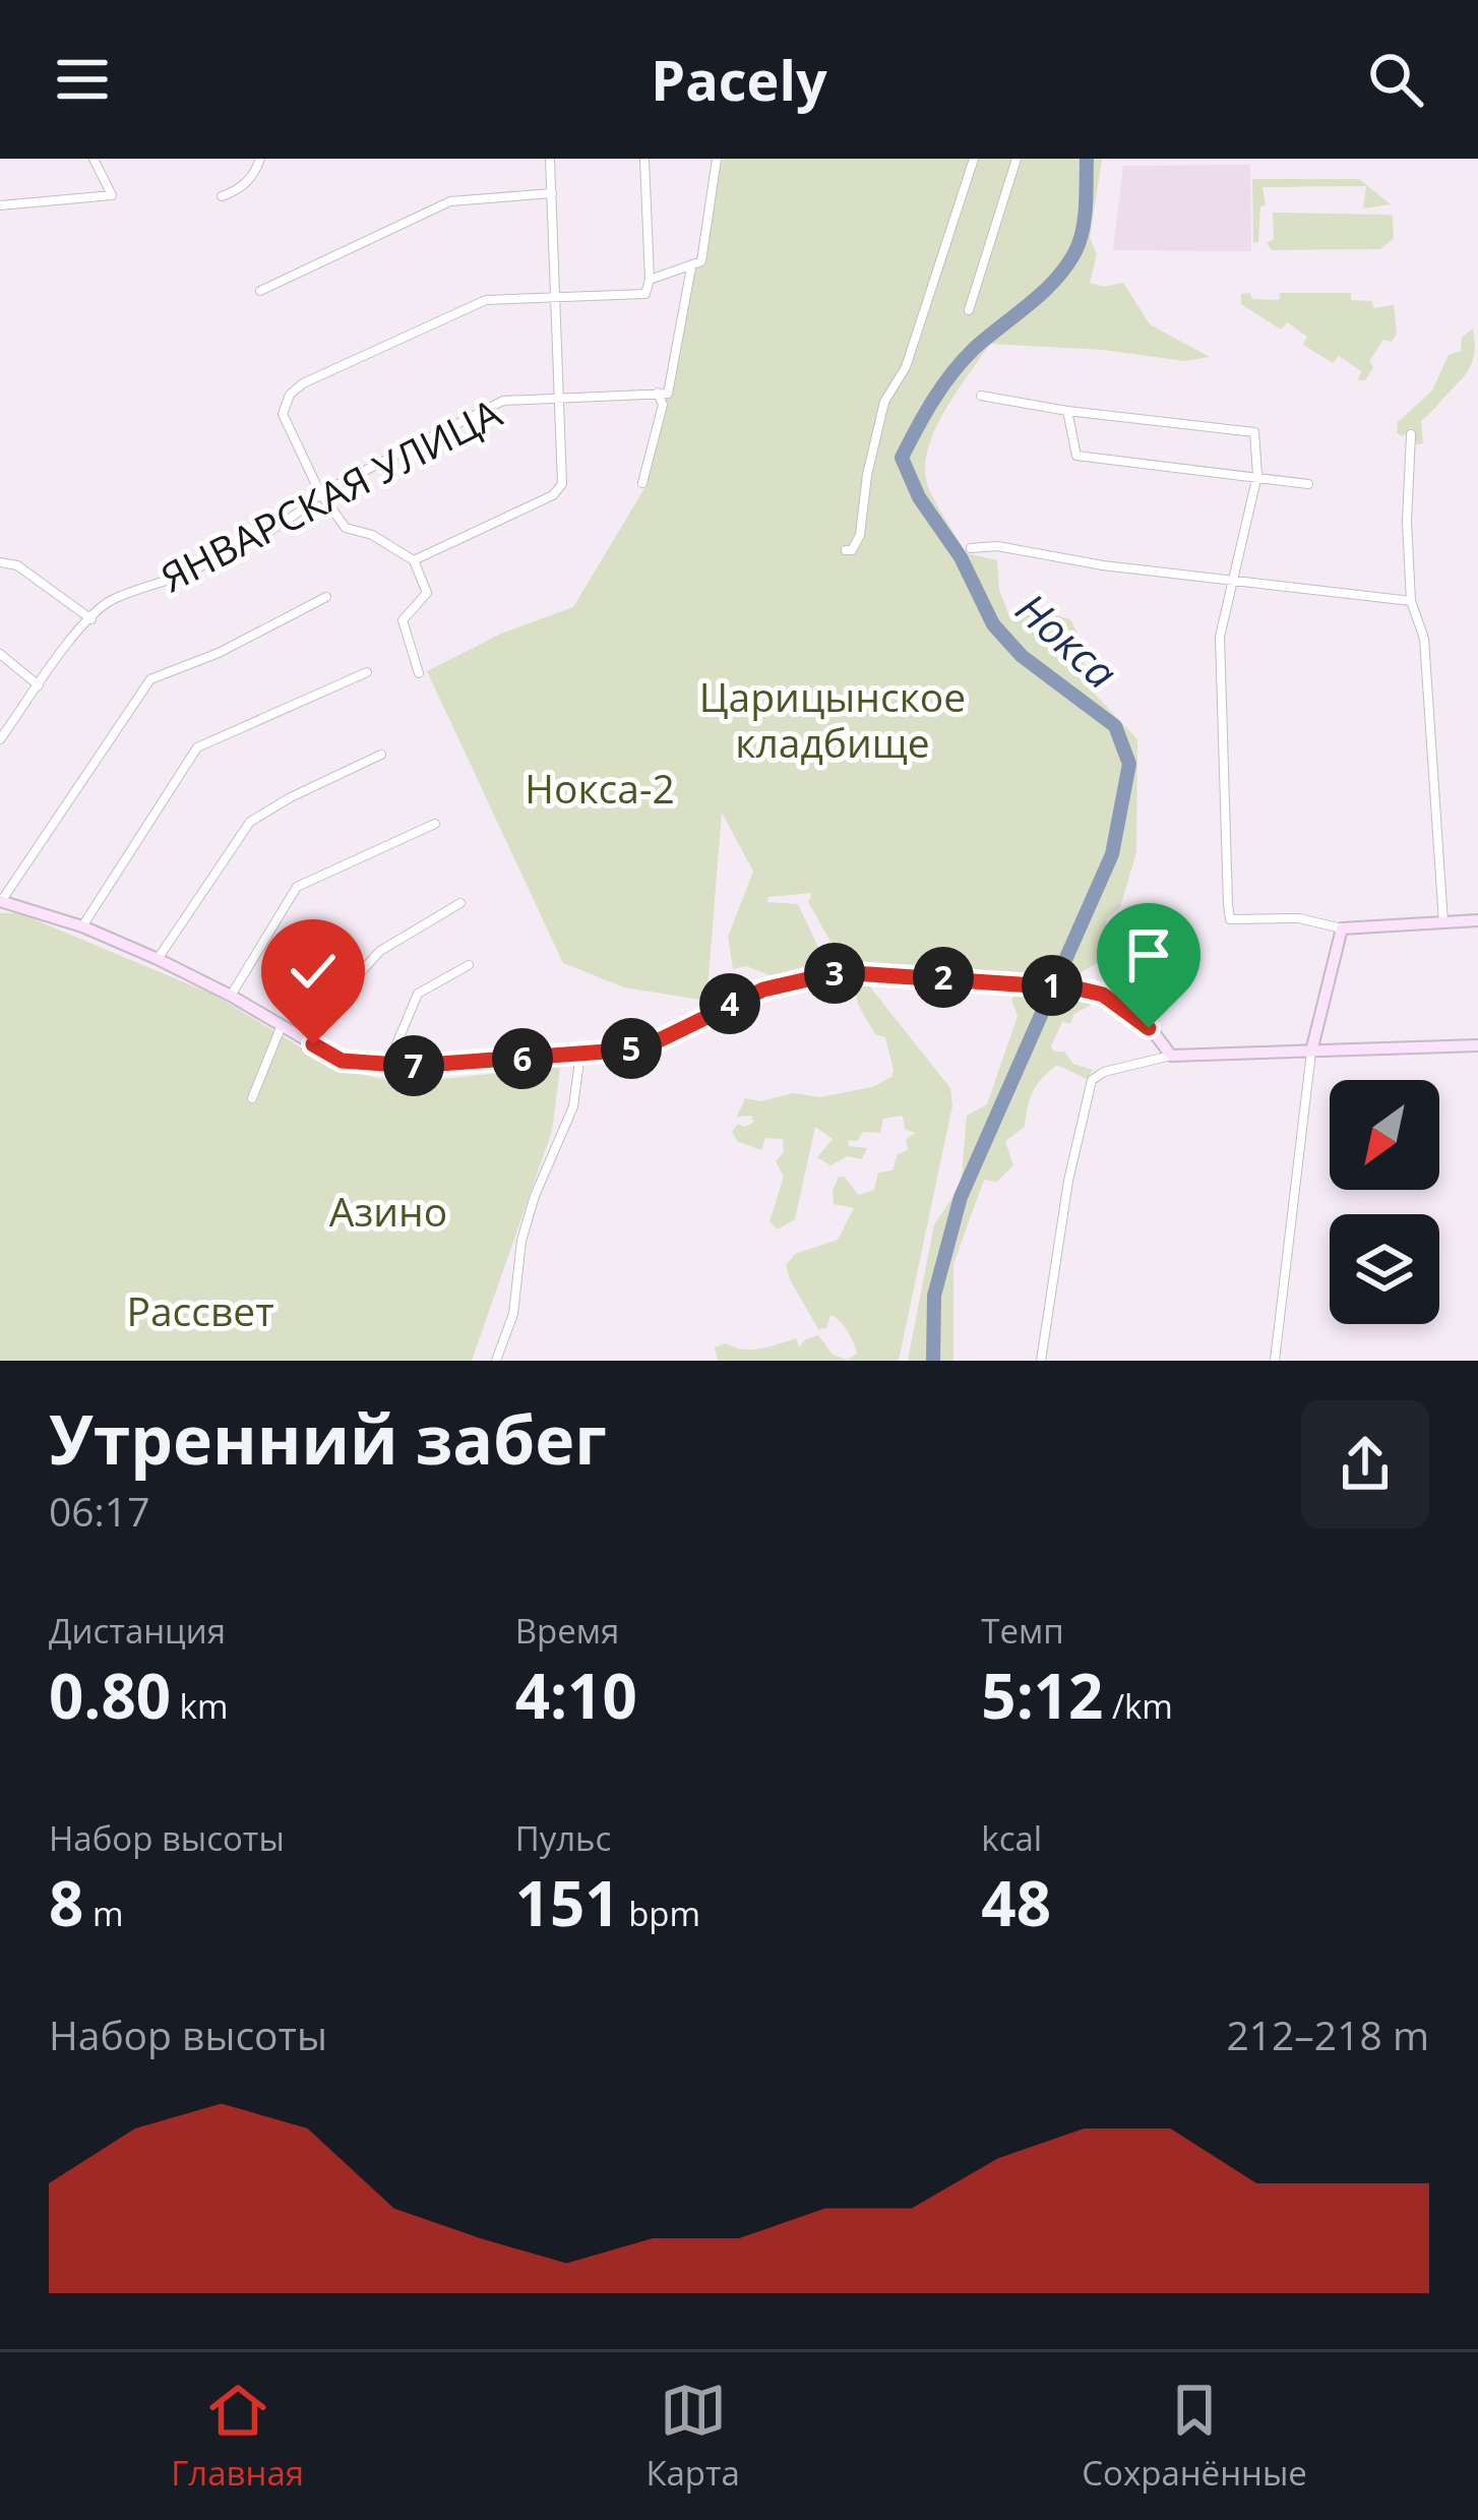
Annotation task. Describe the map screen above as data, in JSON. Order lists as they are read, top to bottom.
{
  "streets": {
    "street": ["ЯНВАРСКАЯ УЛИЦА"]
  },
  "water": ["Нокса"],
  "parks": [
    "Царицынское кладбище",
    "Нокса-2",
    "Азино",
    "Рассвет"
  ],
  "north": "bottom left",
  "page": {
    "header": "Pacely",
    "pins": [
      "3",
      "2",
      "1",
      "4",
      "5",
      "6",
      "7"
    ],
    "heading": ["Утренний забег", "06:17"],
    "stats": [
      ["Дистанция", "0.80 km"],
      ["Время", "4:10"],
      ["Темп", "5:12 /km"],
      ["Набор высоты", "8 m"],
      ["Пульс", "151 bpm"],
      ["kcal", "48"]
    ],
    "chart": ["Набор высоты", "212–218 m"],
    "tabs": ["Главная", "Карта", "Сохранённые"]
  }
}
